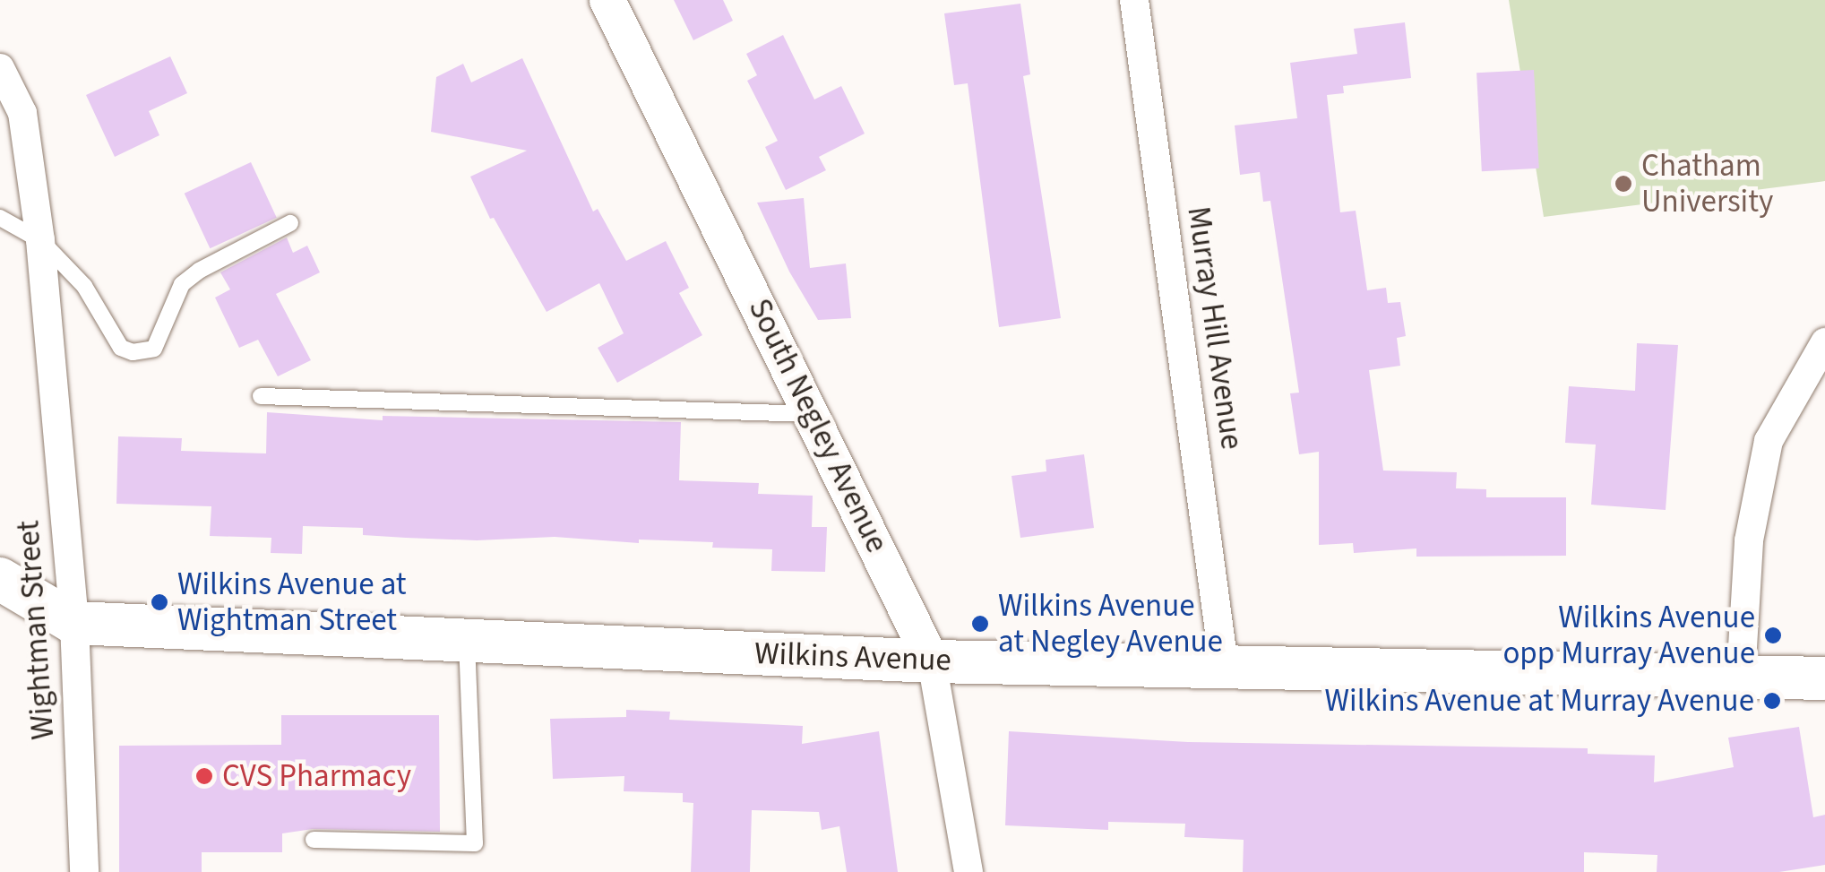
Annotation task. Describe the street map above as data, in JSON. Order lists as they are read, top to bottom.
{
  "streets": {
    "main road": ["Wilkins Avenue"],
    "street": ["Murray Hill Avenue", "South Negley Avenue", "Wightman Street"]
  },
  "crossings": [
    ["Murray Hill Avenue", "Wilkins Avenue"],
    ["South Negley Avenue", "Wilkins Avenue"],
    ["Wightman Street", "Wilkins Avenue"]
  ],
  "places": [
    "Chatham University",
    "Wilkins Avenue at Wightman Street",
    "Wilkins Avenue at Negley Avenue",
    "Wilkins Avenue opp Murray Avenue",
    "Wilkins Avenue at Murray Avenue",
    "CVS Pharmacy"
  ]
}
